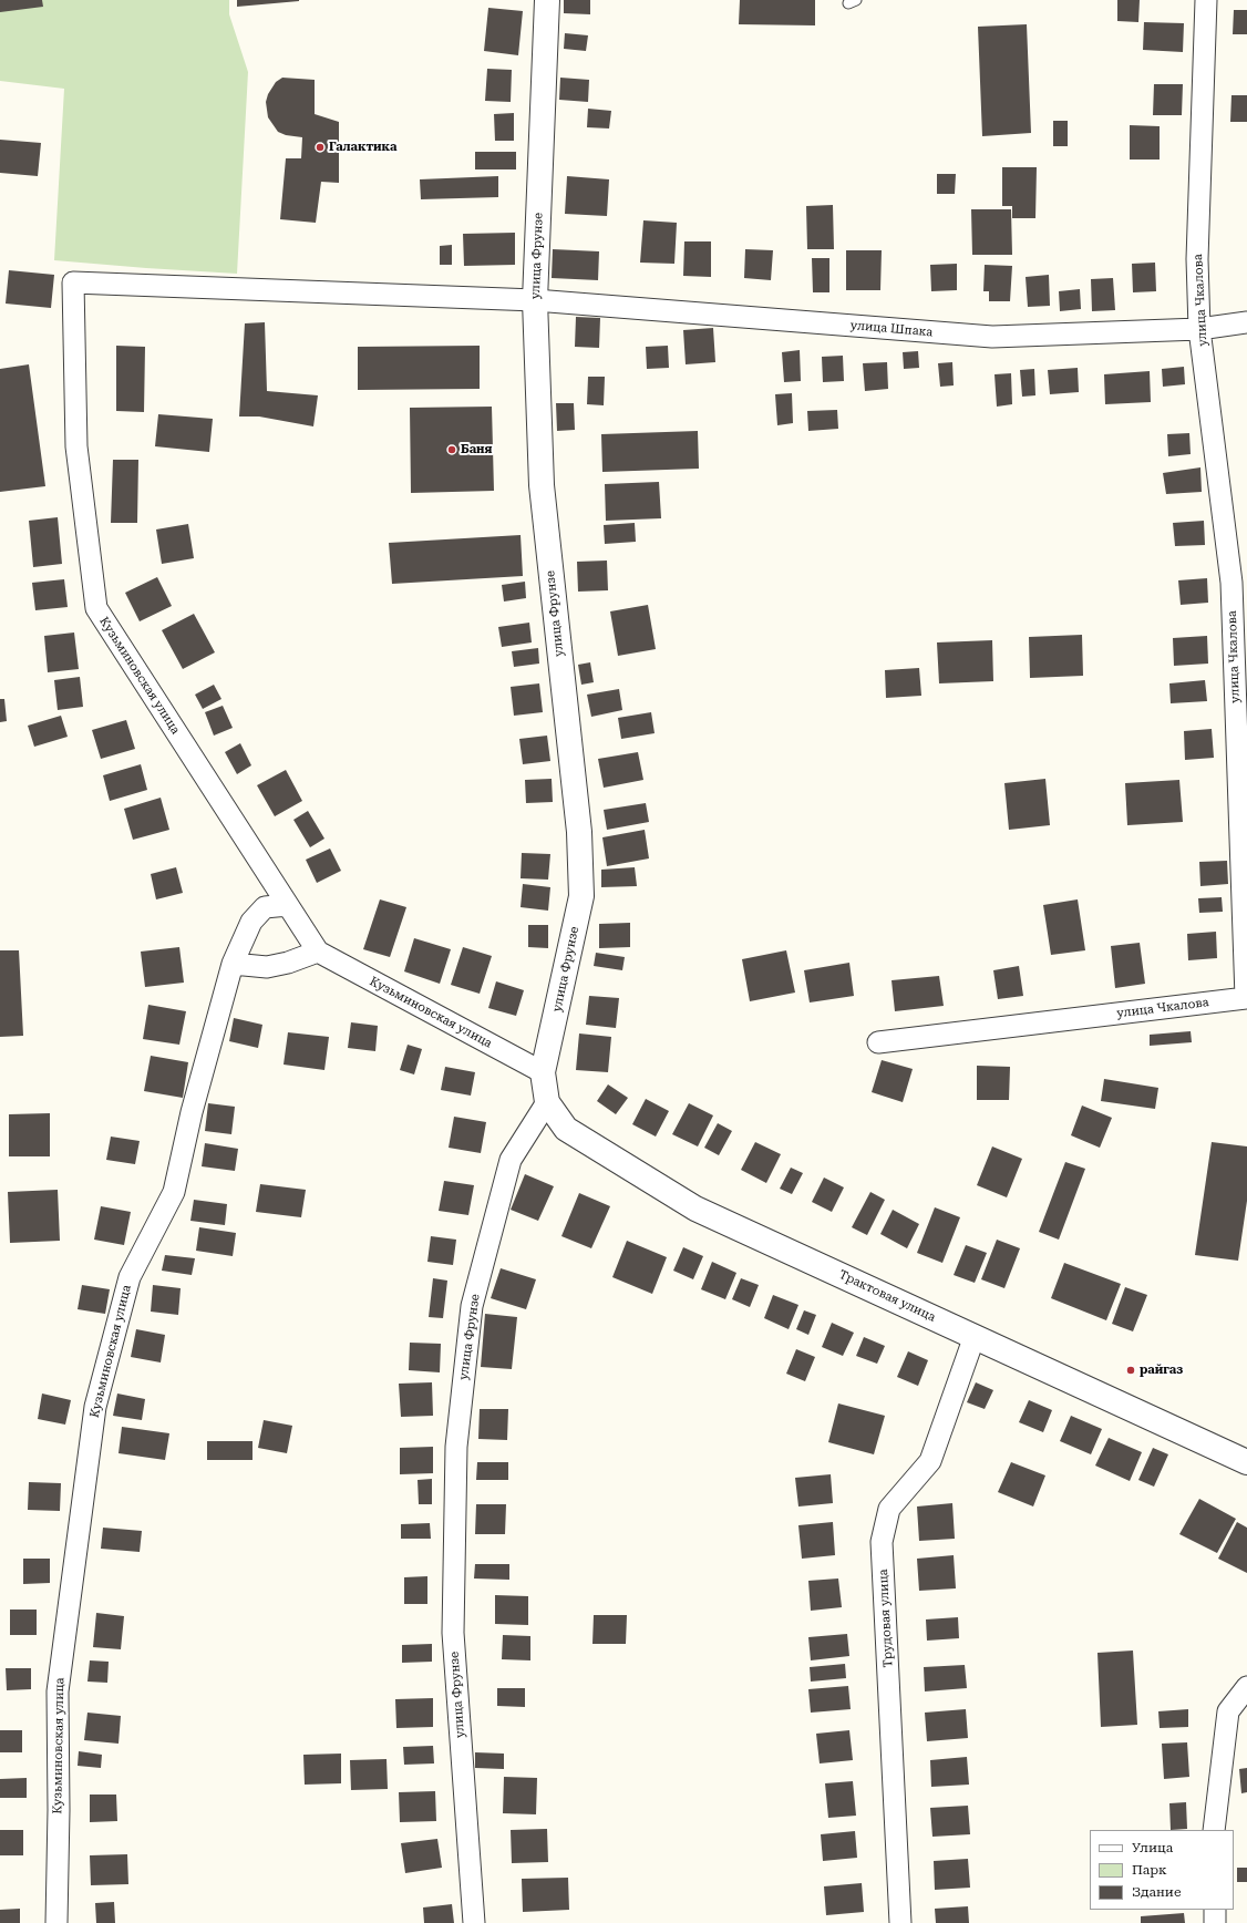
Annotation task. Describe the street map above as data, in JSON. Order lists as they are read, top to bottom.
{
  "streets": {
    "street": [
      "улица Фрунзе",
      "улица Чкалова",
      "улица Шпака",
      "Кузьминовская улица",
      "Трактовая улица",
      "Трудовая улица"
    ]
  },
  "crossings": [
    ["улица Фрунзе", "улица Шпака"],
    ["улица Фрунзе", "Кузьминовская улица"],
    ["улица Фрунзе", "Трактовая улица"],
    ["улица Чкалова", "улица Шпака"],
    ["улица Шпака", "Кузьминовская улица"],
    ["Трактовая улица", "Трудовая улица"]
  ],
  "places": ["Галактика", "Баня", "райгаз"],
  "legend": ["Улица", "Парк", "Здание"]
}
